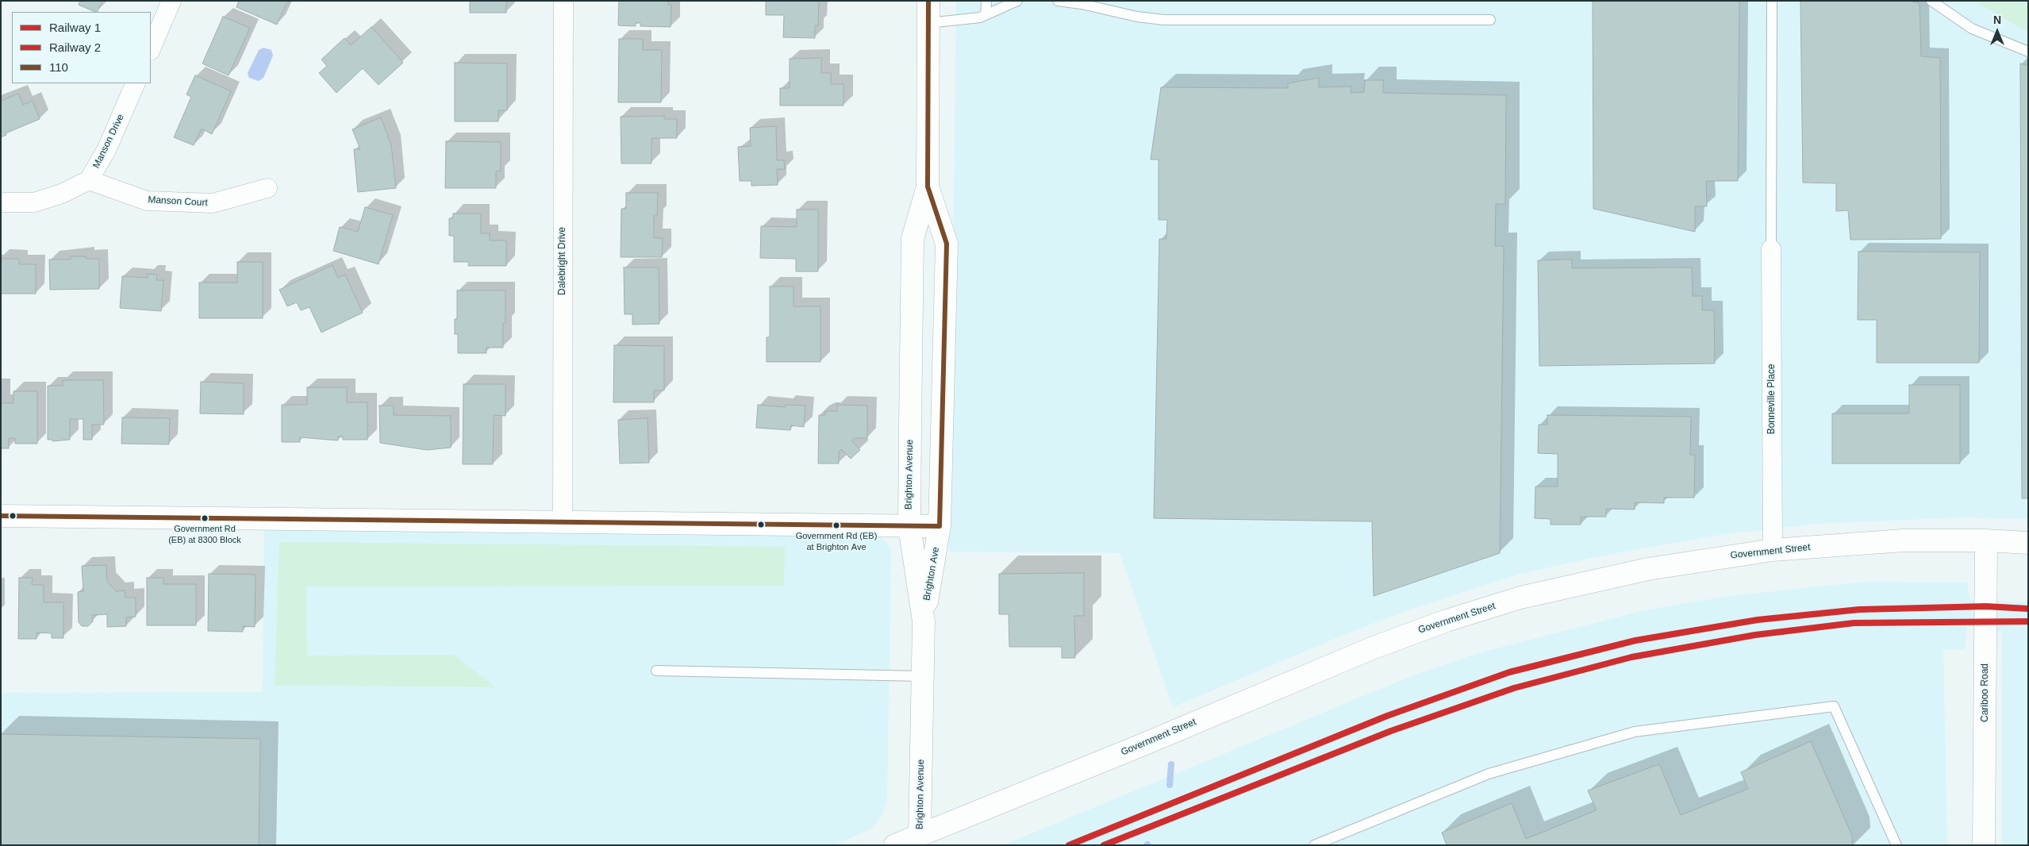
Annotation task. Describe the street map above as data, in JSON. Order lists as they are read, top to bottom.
{
  "streets": {
    "street": [
      "Manson Drive",
      "Manson Court",
      "Dalebright Drive",
      "Bonneville Place",
      "Brighton Avenue",
      "Government Street",
      "Brighton Ave",
      "Cariboo Road"
    ]
  },
  "crossings": [
    ["Manson Drive", "Manson Court"],
    ["Bonneville Place", "Government Street"],
    ["Brighton Avenue", "Government Street"],
    ["Brighton Avenue", "Brighton Ave"],
    ["Government Street", "Cariboo Road"]
  ],
  "places": ["Government Rd (EB) at 8300 Block", "Government Rd (EB) at Brighton Ave"],
  "lines": ["transit line 110", "rail line 1", "rail line 2"],
  "legend": ["Railway 1", "Railway 2", "110"],
  "north": "top"
}
